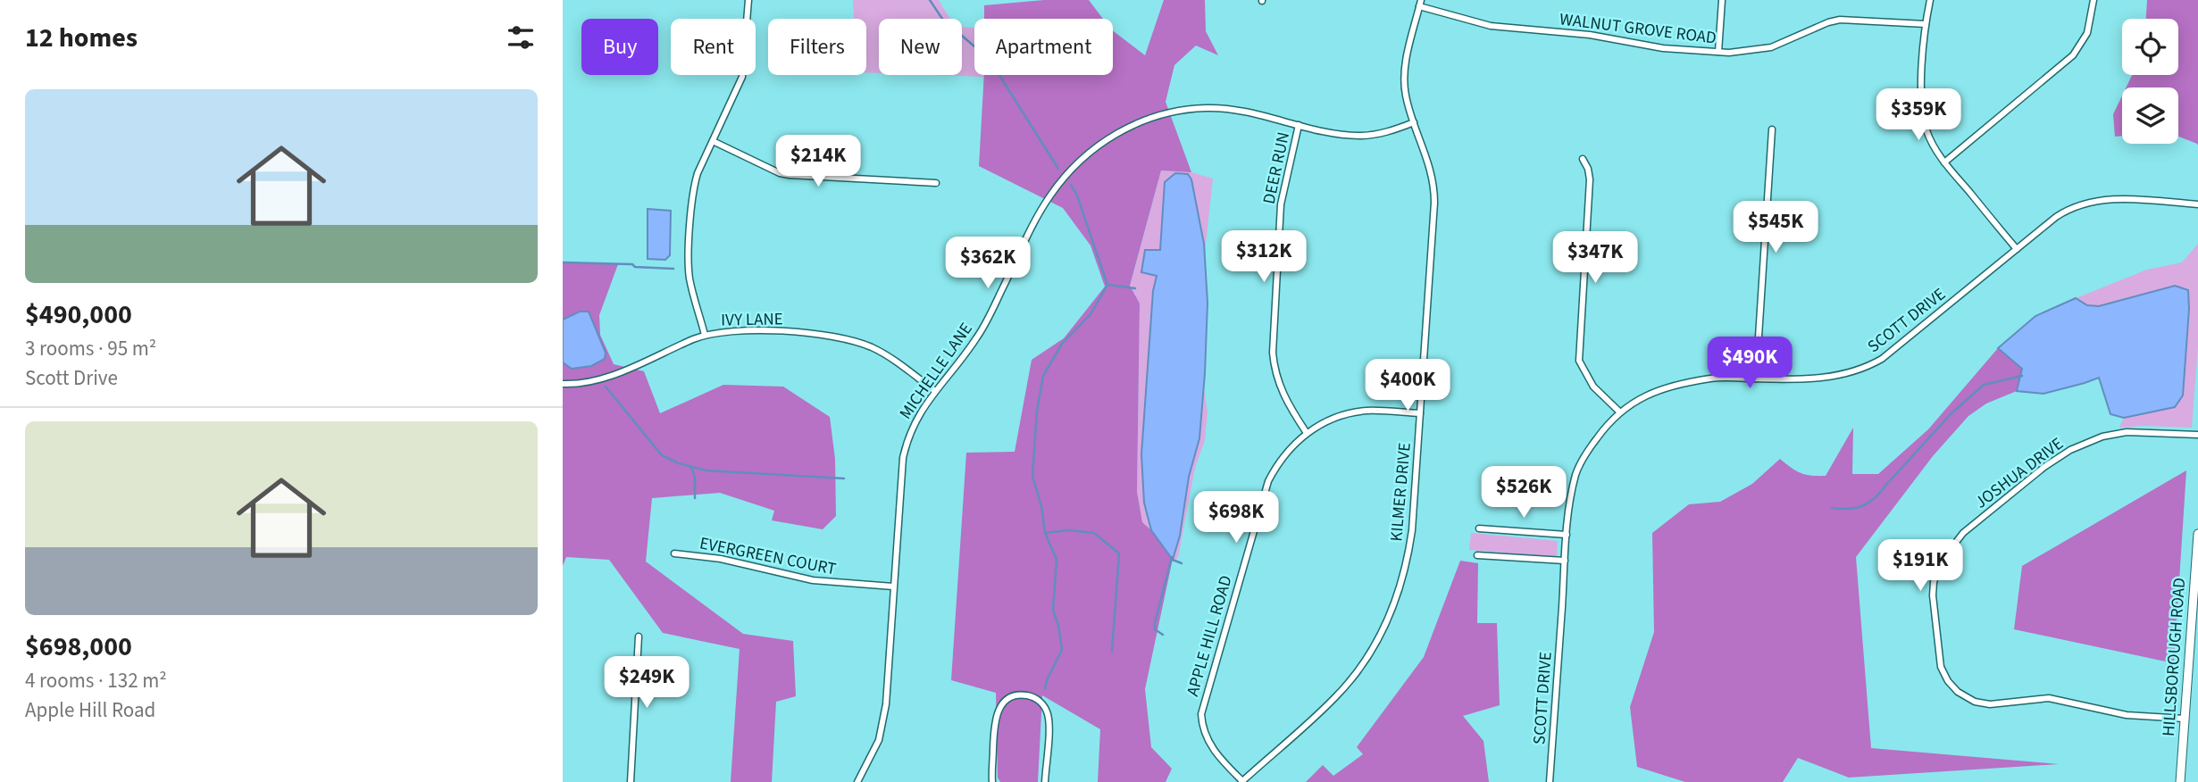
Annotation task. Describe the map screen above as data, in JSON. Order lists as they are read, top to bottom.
{
  "streets": {
    "street": [
      "WALNUT GROVE ROAD",
      "DEER RUN",
      "IVY LANE",
      "SCOTT DRIVE",
      "MICHELLE LANE",
      "JOSHUA DRIVE",
      "KILMER DRIVE",
      "EVERGREEN COURT",
      "APPLE HILL ROAD",
      "HILLSBOROUGH ROAD"
    ]
  },
  "crossings": [
    ["WALNUT GROVE ROAD", "KILMER DRIVE"],
    ["DEER RUN", "MICHELLE LANE"],
    ["DEER RUN", "APPLE HILL ROAD"],
    ["IVY LANE", "MICHELLE LANE"],
    ["MICHELLE LANE", "KILMER DRIVE"],
    ["MICHELLE LANE", "EVERGREEN COURT"],
    ["JOSHUA DRIVE", "HILLSBOROUGH ROAD"],
    ["KILMER DRIVE", "APPLE HILL ROAD"]
  ],
  "page": {
    "heading": "12 homes",
    "chip": [
      "Buy",
      "Rent",
      "Filters",
      "New",
      "Apartment"
    ],
    "list": [
      {
        "name": "$490,000",
        "note": "3 rooms · 95 m² · Scott Drive"
      },
      {
        "name": "$698,000",
        "note": "4 rooms · 132 m² · Apple Hill Road"
      }
    ],
    "price": [
      "$359K",
      "$214K",
      "$545K",
      "$312K",
      "$347K",
      "$362K",
      "$490K",
      "$400K",
      "$526K",
      "$698K",
      "$191K",
      "$249K"
    ]
  }
}
